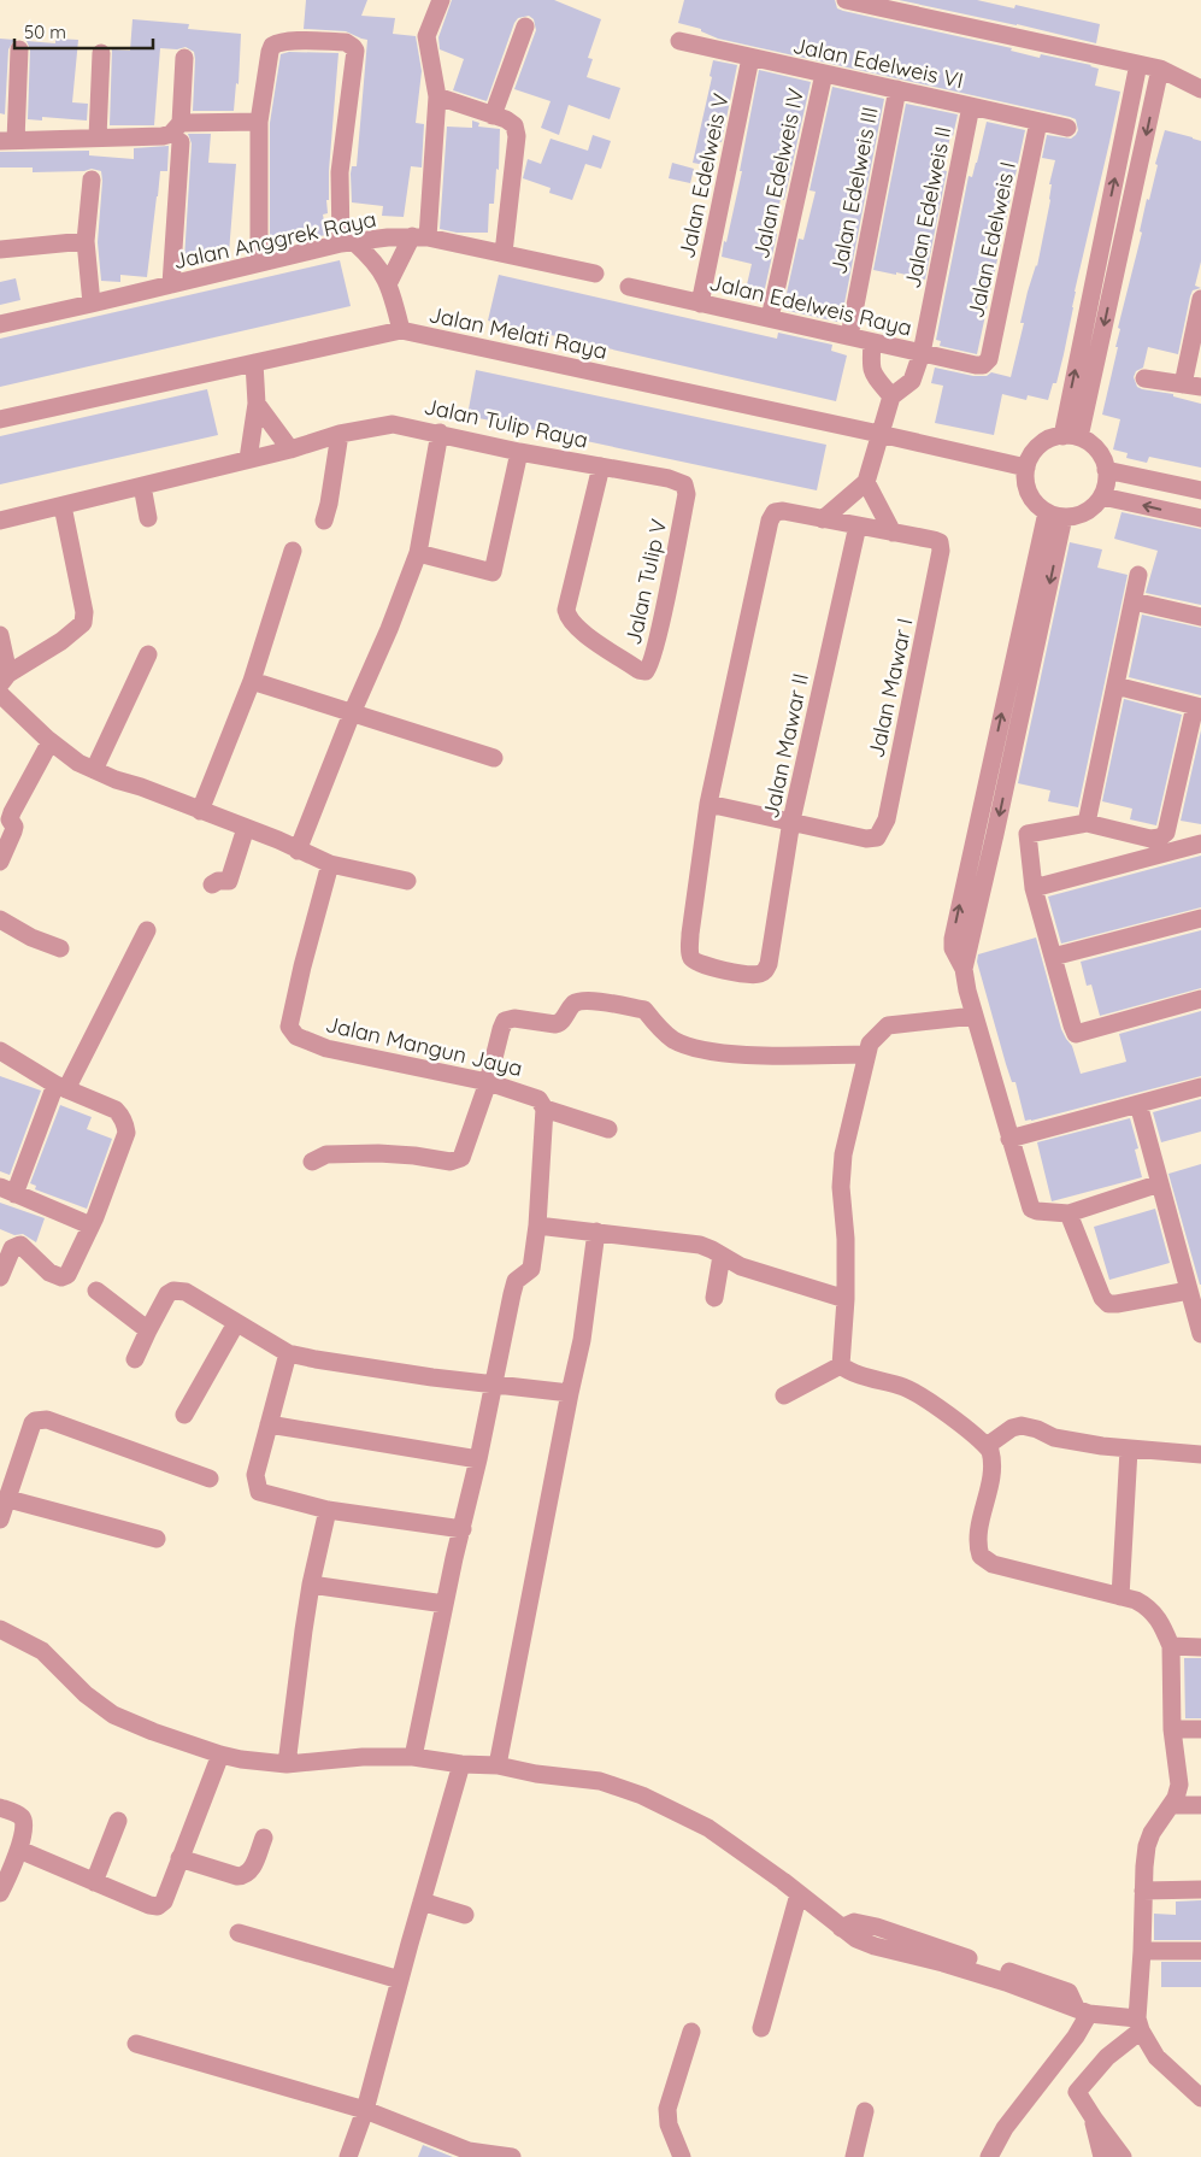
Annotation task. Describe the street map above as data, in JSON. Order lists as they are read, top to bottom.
{
  "streets": {
    "street": [
      "Jalan Edelweis VI",
      "Jalan Edelweis IV",
      "Jalan Edelweis V",
      "Jalan Edelweis III",
      "Jalan Edelweis II",
      "Jalan Anggrek Raya",
      "Jalan Edelweis I",
      "Jalan Edelweis Raya",
      "Jalan Melati Raya",
      "Jalan Tulip Raya",
      "Jalan Tulip V",
      "Jalan Mawar I",
      "Jalan Mawar II",
      "Jalan Mangun Jaya"
    ]
  },
  "crossings": [
    ["Jalan Edelweis VI", "Jalan Edelweis IV"],
    ["Jalan Edelweis VI", "Jalan Edelweis V"],
    ["Jalan Edelweis VI", "Jalan Edelweis III"],
    ["Jalan Edelweis VI", "Jalan Edelweis II"],
    ["Jalan Edelweis VI", "Jalan Edelweis I"],
    ["Jalan Edelweis IV", "Jalan Edelweis Raya"],
    ["Jalan Edelweis V", "Jalan Edelweis Raya"],
    ["Jalan Edelweis III", "Jalan Edelweis Raya"],
    ["Jalan Edelweis II", "Jalan Edelweis Raya"],
    ["Jalan Edelweis I", "Jalan Edelweis Raya"],
    ["Jalan Tulip Raya", "Jalan Tulip V"],
    ["Jalan Mawar I", "Jalan Mawar II"]
  ],
  "scale_bar": "50 m"
}
